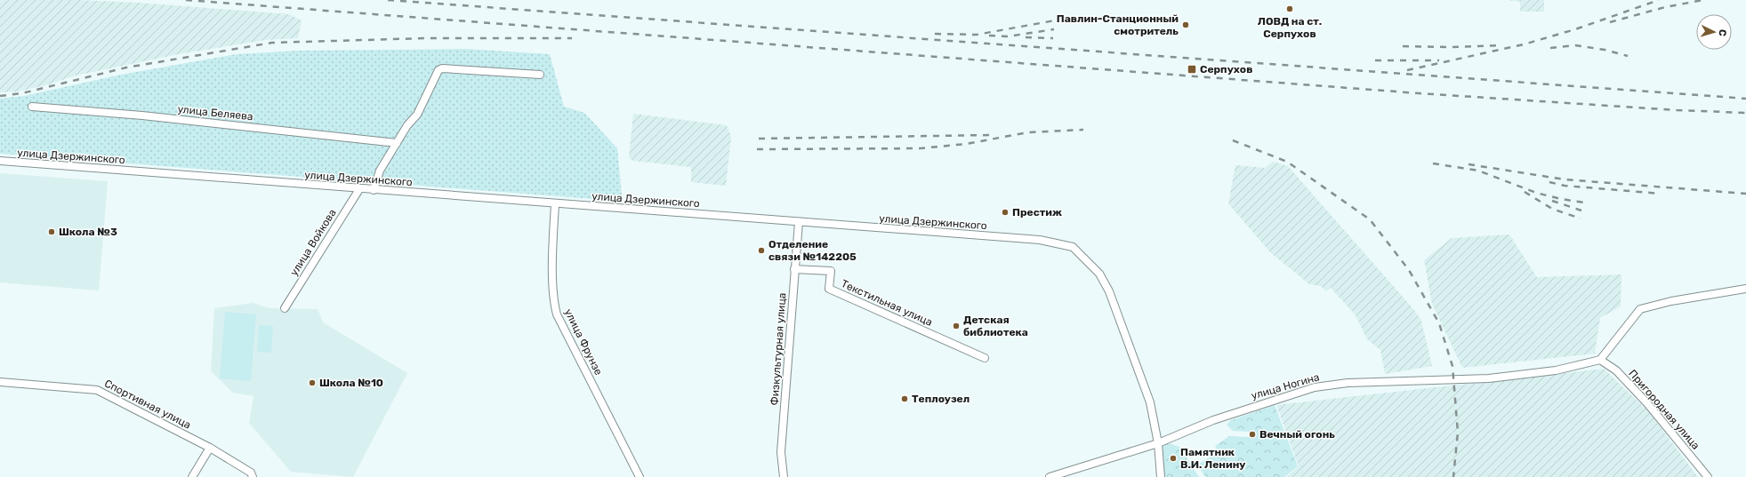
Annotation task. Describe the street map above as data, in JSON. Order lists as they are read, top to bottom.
{
  "streets": {
    "street": [
      "улица Беляева",
      "улица Дзержинского",
      "улица Войкова",
      "Текстильная улица",
      "улица Фрунзе",
      "Физкультурная улица",
      "улица Ногина",
      "Спортивная улица",
      "Пригородная улица"
    ]
  },
  "crossings": [
    ["улица Дзержинского", "улица Войкова"],
    ["улица Дзержинского", "улица Фрунзе"],
    ["улица Дзержинского", "Физкультурная улица"],
    ["улица Дзержинского", "улица Ногина"],
    ["Текстильная улица", "Физкультурная улица"],
    ["улица Ногина", "Пригородная улица"]
  ],
  "places": {
    "other": [
      "ЛОВД на ст. Серпухов",
      "Павлин-Станционный смотритель",
      "Престиж",
      "Школа №3",
      "Отделение связи №142205",
      "Детская библиотека",
      "Школа №10",
      "Теплоузел",
      "Вечный огонь",
      "Памятник В.И. Ленину"
    ],
    "transit": ["Серпухов"]
  },
  "north": "right"
}
